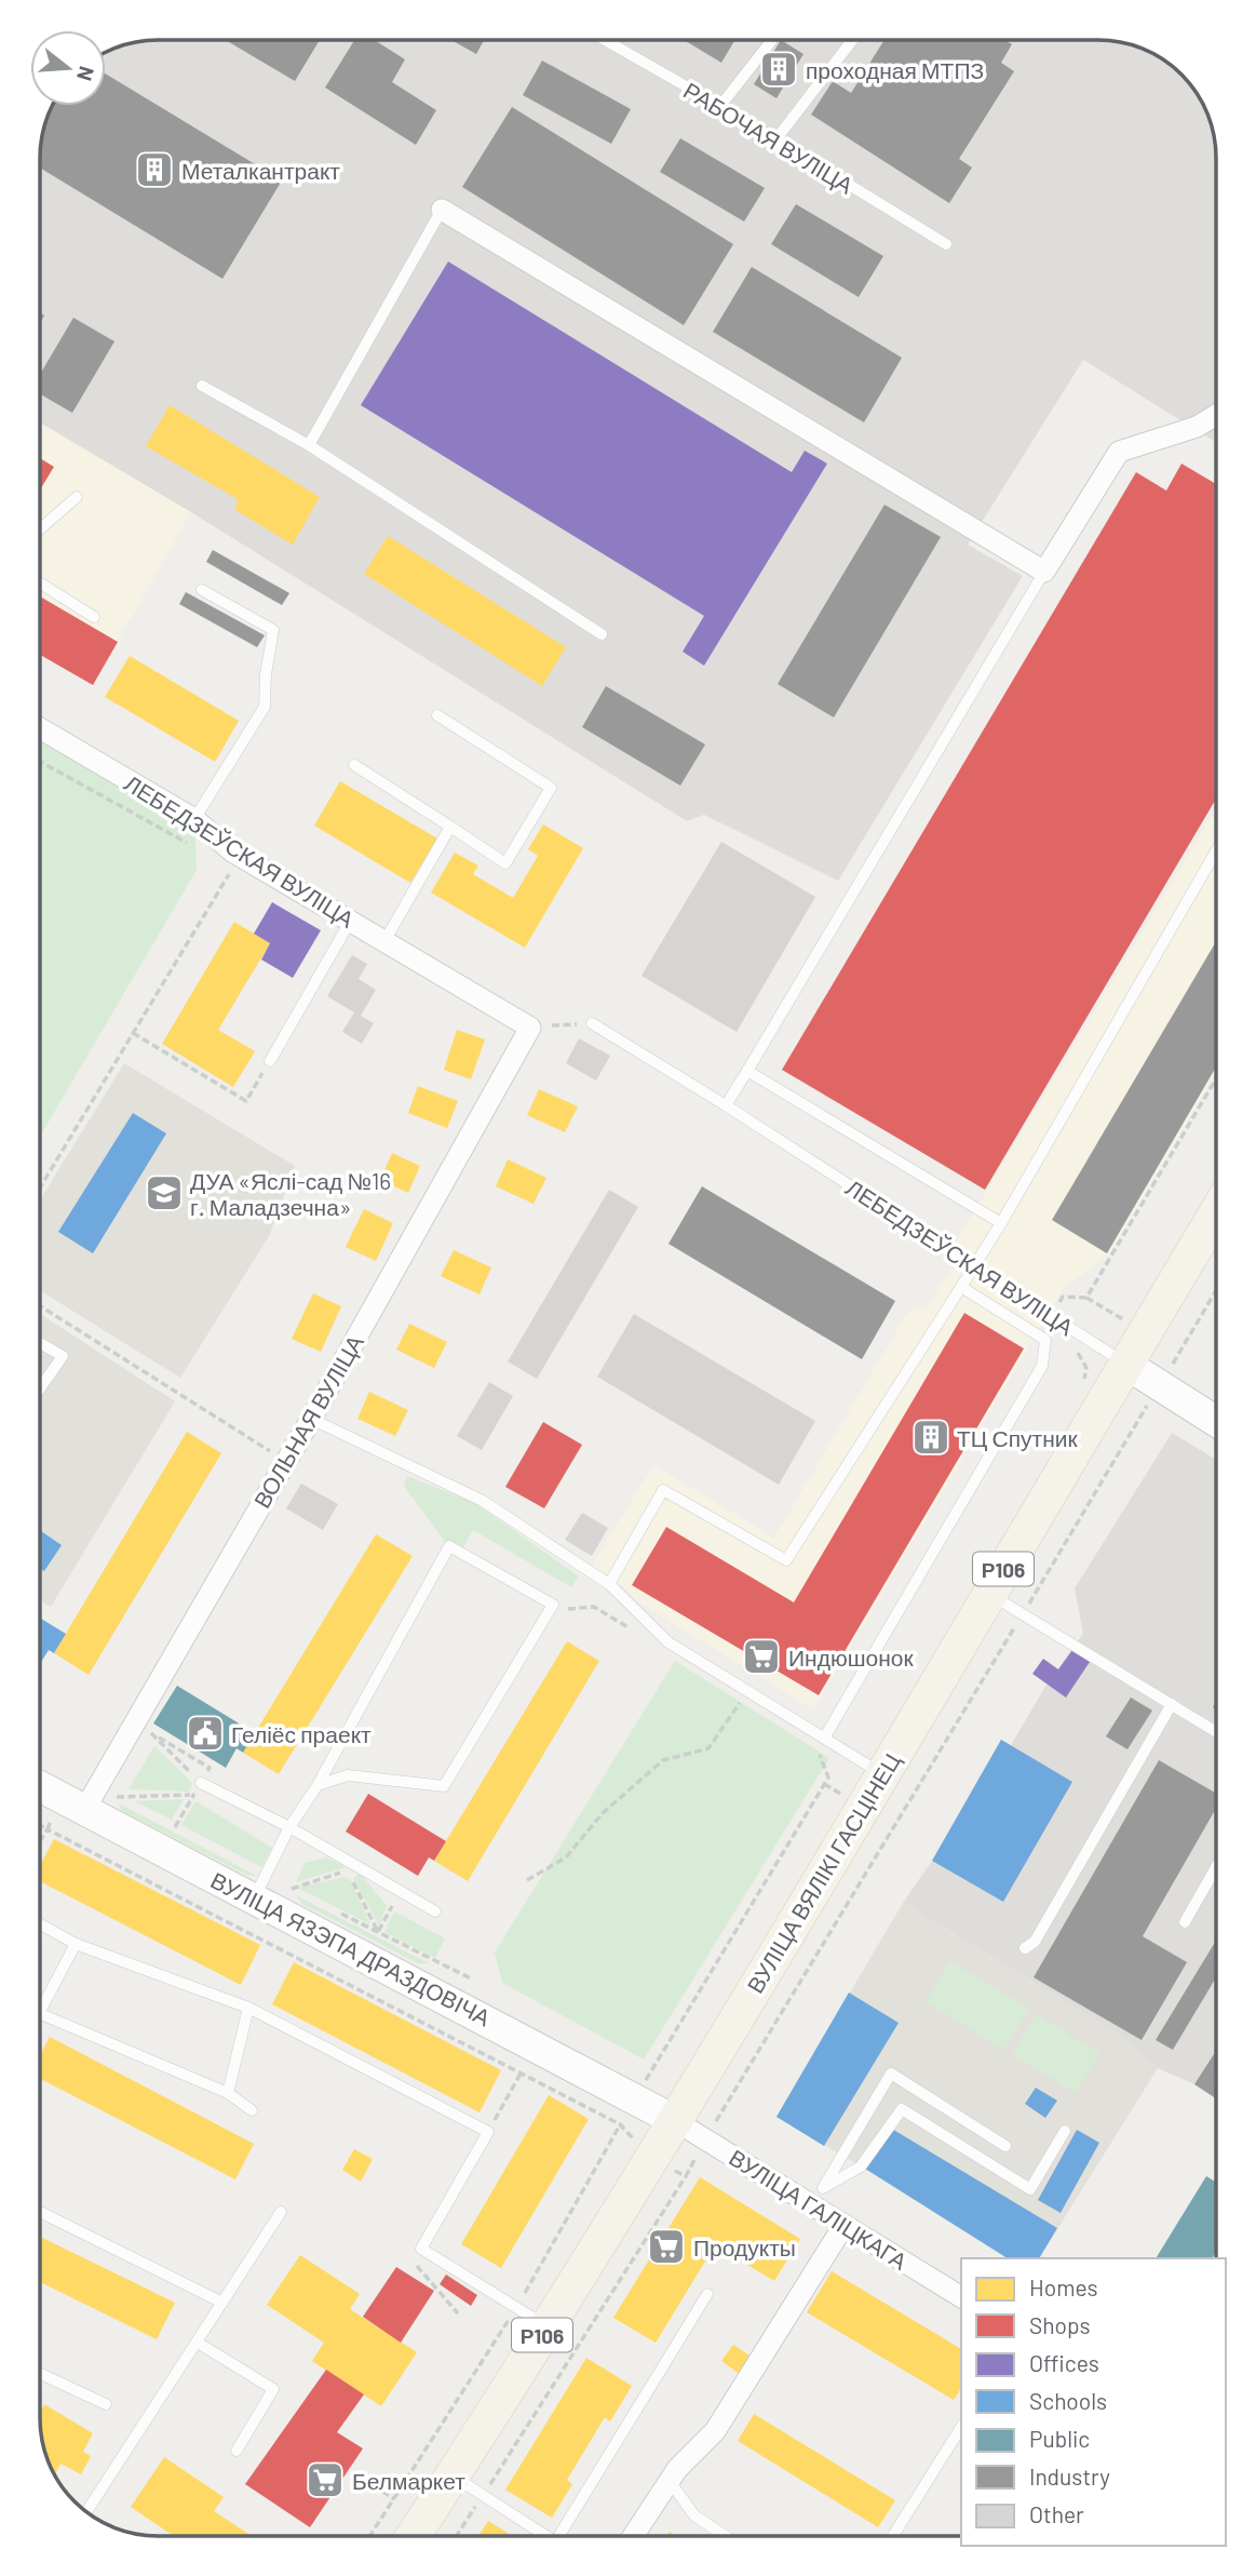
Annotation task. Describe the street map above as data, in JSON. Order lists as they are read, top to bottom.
{
  "streets": {
    "main road": ["Р106", "ВУЛІЦА ВЯЛІКІ ГАСЦІНЕЦ"],
    "street": [
      "ЛЕБЕДЗЕЎСКАЯ ВУЛІЦА",
      "ВОЛЬНАЯ ВУЛІЦА",
      "ВУЛІЦА ЯЗЭПА ДРАЗДОВІЧА",
      "ВУЛІЦА ГАЛІЦКАГА"
    ],
    "lane": ["РАБОЧАЯ ВУЛІЦА"]
  },
  "crossings": [
    ["ЛЕБЕДЗЕЎСКАЯ ВУЛІЦА", "ВОЛЬНАЯ ВУЛІЦА"],
    ["ЛЕБЕДЗЕЎСКАЯ ВУЛІЦА", "ВУЛІЦА ВЯЛІКІ ГАСЦІНЕЦ"],
    ["ВОЛЬНАЯ ВУЛІЦА", "ВУЛІЦА ЯЗЭПА ДРАЗДОВІЧА"],
    ["ВУЛІЦА ВЯЛІКІ ГАСЦІНЕЦ", "ВУЛІЦА ЯЗЭПА ДРАЗДОВІЧА"],
    ["ВУЛІЦА ВЯЛІКІ ГАСЦІНЕЦ", "ВУЛІЦА ГАЛІЦКАГА"],
    ["ВУЛІЦА ЯЗЭПА ДРАЗДОВІЧА", "ВУЛІЦА ГАЛІЦКАГА"]
  ],
  "places": {
    "building": ["проходная МТПЗ", "Металкантракт", "ТЦ Спутник"],
    "school or university": ["ДУА «Яслі-сад №16 г. Маладзечна»"],
    "supermarket": ["Индюшонок", "Продукты", "Белмаркет"],
    "public building": ["Геліёс праект"]
  },
  "legend": [
    "Homes",
    "Shops",
    "Offices",
    "Schools",
    "Public",
    "Industry",
    "Other"
  ],
  "north": "right"
}
